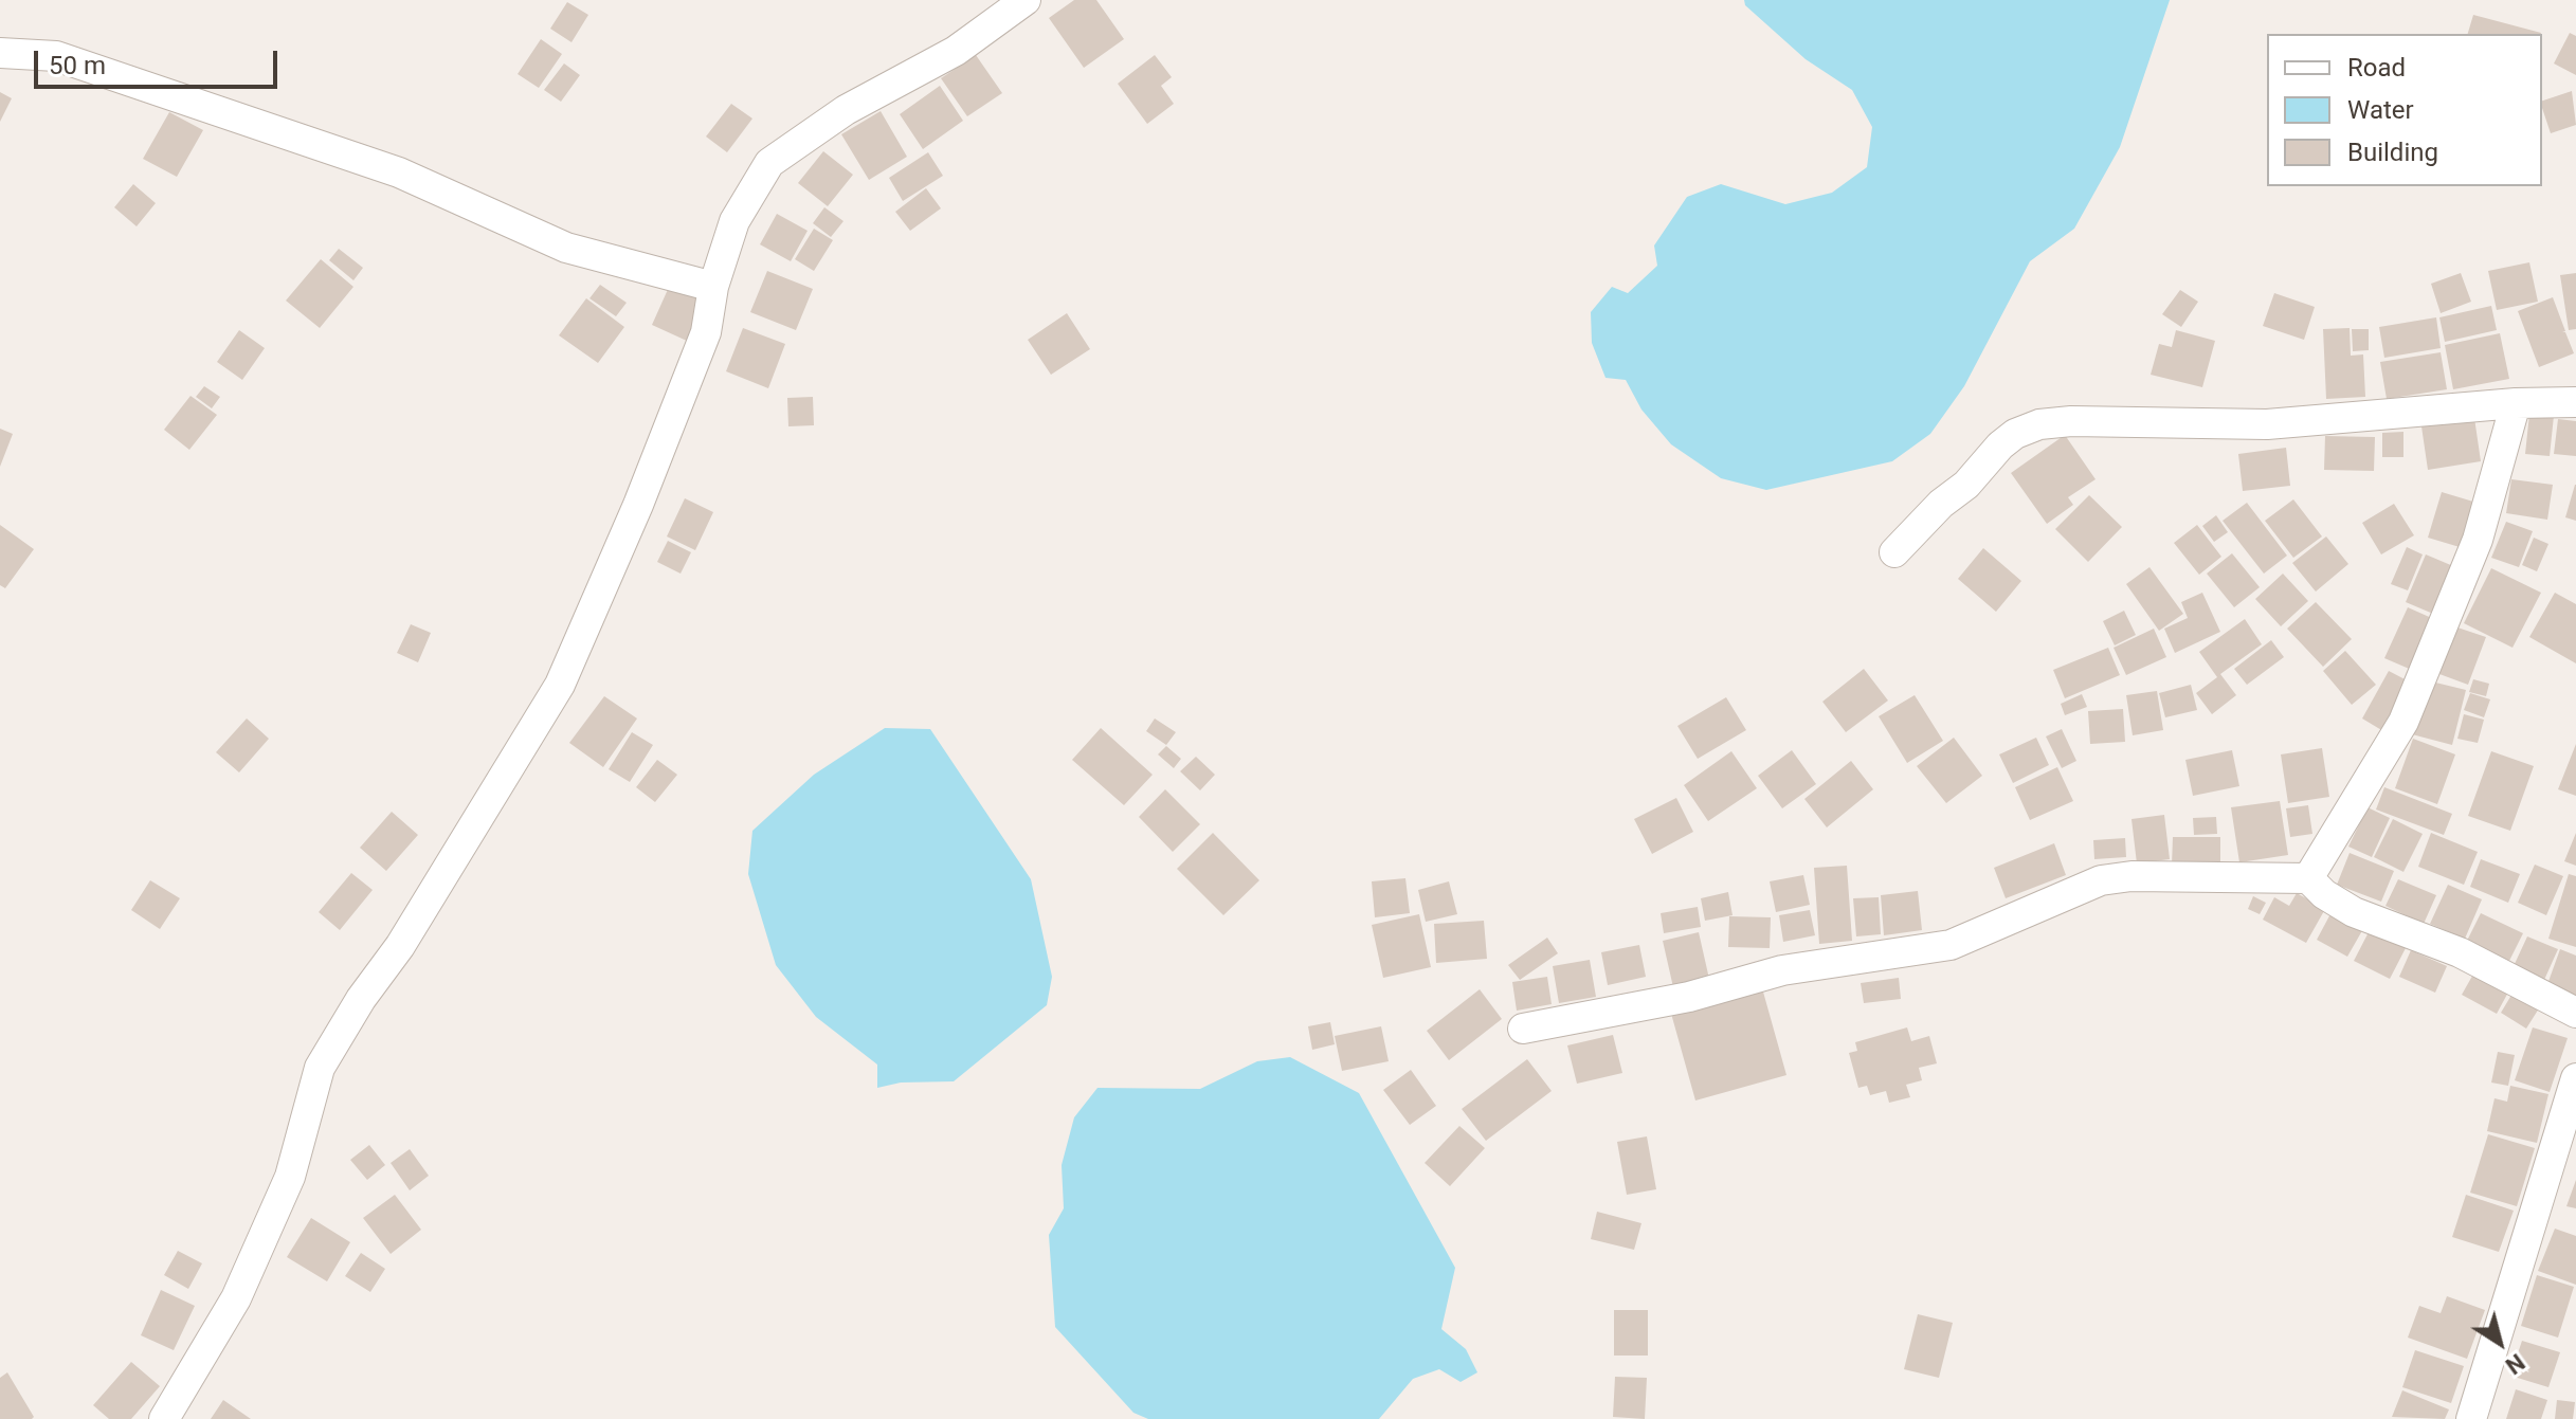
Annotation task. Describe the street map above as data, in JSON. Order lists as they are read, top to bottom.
{
  "legend": ["Road", "Water", "Building"],
  "scale_bar": "50 m",
  "north": "bottom right"
}
